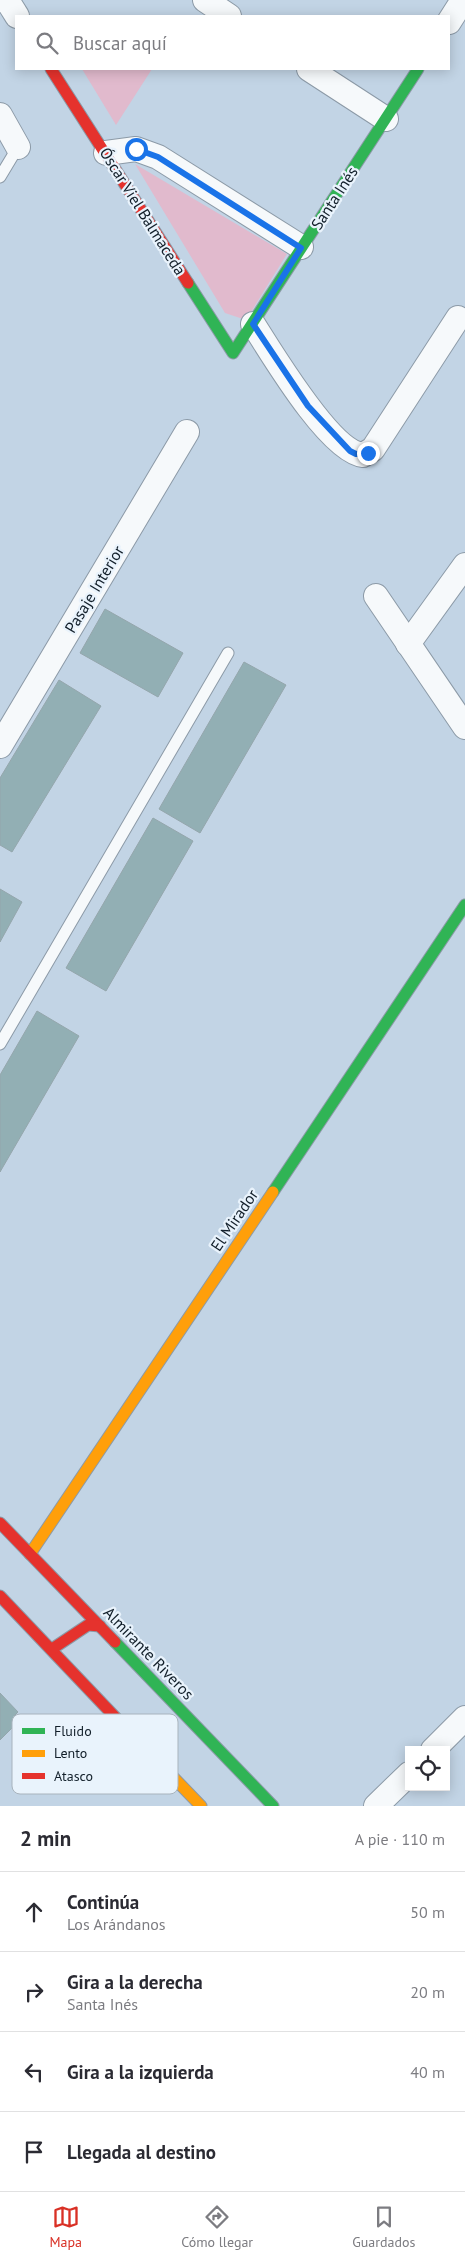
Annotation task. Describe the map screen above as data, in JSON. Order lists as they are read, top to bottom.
{
  "streets": {
    "street": [
      "Santa Inés",
      "Óscar Viel Balmaceda",
      "Pasaje Interior",
      "El Mirador",
      "Almirante Riveros"
    ]
  },
  "crossings": [
    ["Santa Inés", "Óscar Viel Balmaceda"],
    ["El Mirador", "Almirante Riveros"]
  ],
  "legend": ["Fluido", "Lento", "Atasco"],
  "page": {
    "search": "Buscar aquí",
    "heading": ["2 min", "A pie · 110 m"],
    "list": [
      ["Continúa", "Los Arándanos", "50 m"],
      ["Gira a la derecha", "Santa Inés", "20 m"],
      ["Gira a la izquierda", "40 m"],
      "Llegada al destino"
    ],
    "nav": ["Mapa", "Cómo llegar", "Guardados"]
  }
}
